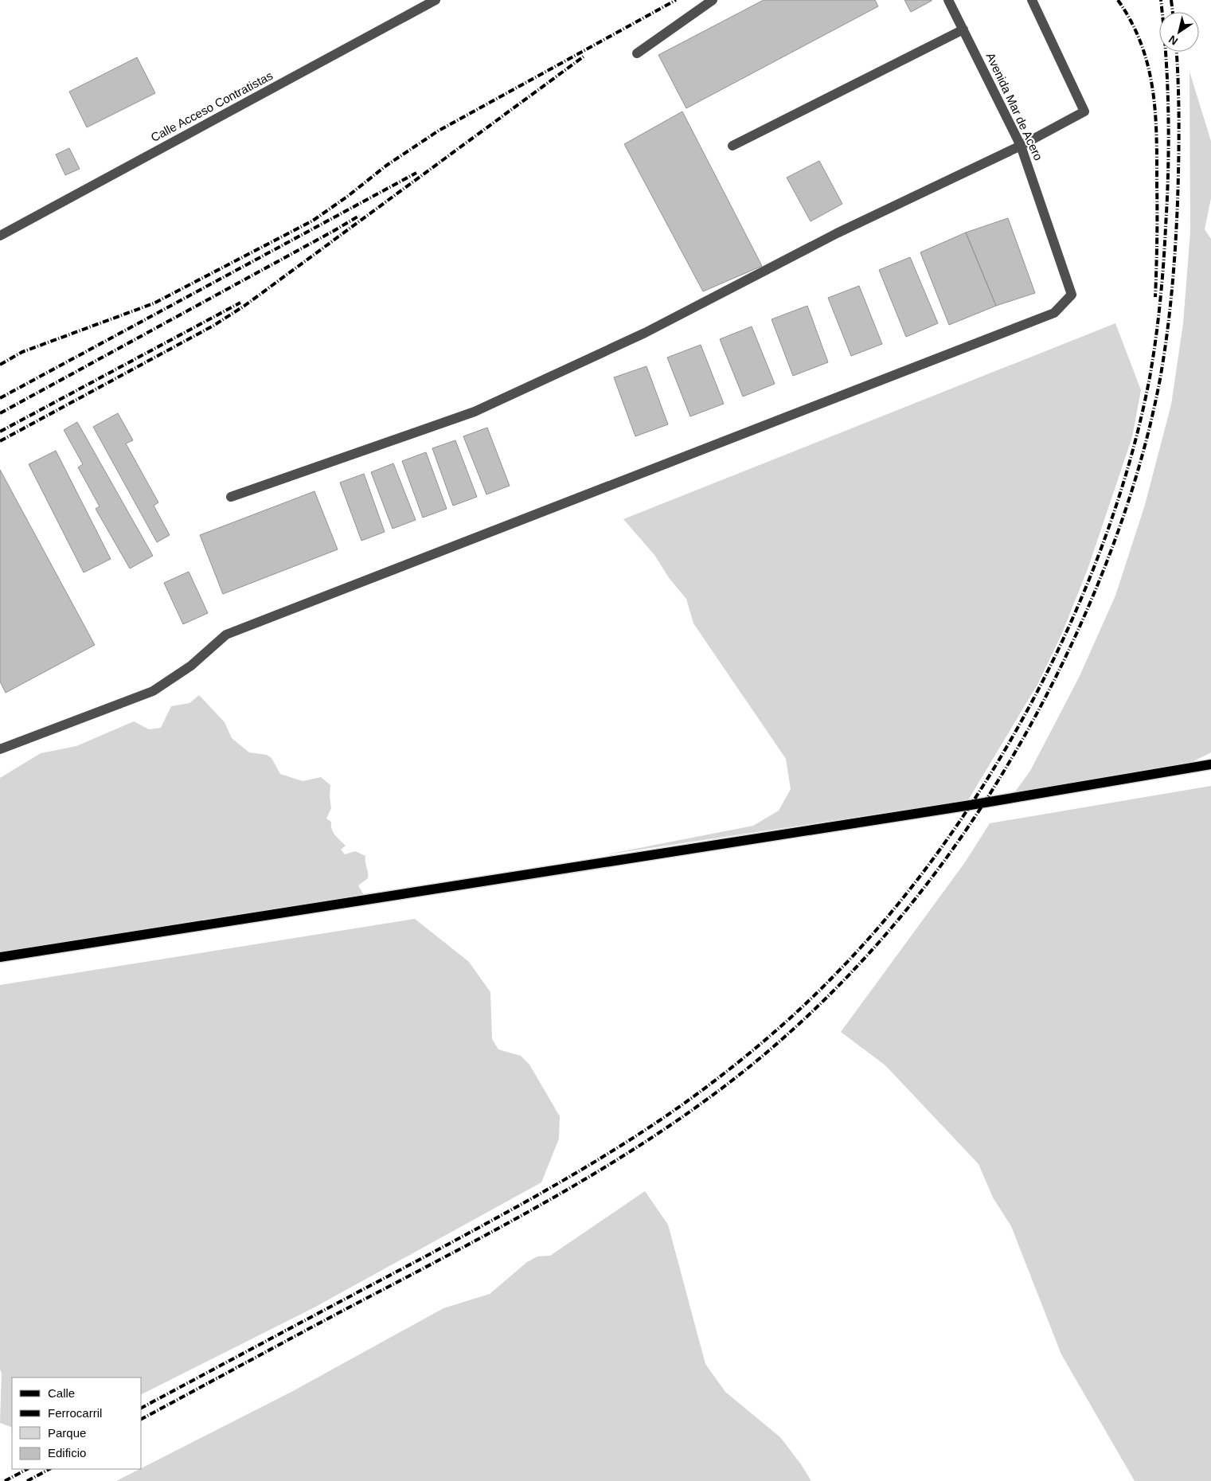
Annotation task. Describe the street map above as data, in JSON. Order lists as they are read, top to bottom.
{
  "streets": {
    "street": ["Calle Acceso Contratistas", "Avenida Mar de Acero"]
  },
  "legend": [
    "Calle",
    "Ferrocarril",
    "Parque",
    "Edificio"
  ],
  "north": "bottom left"
}
